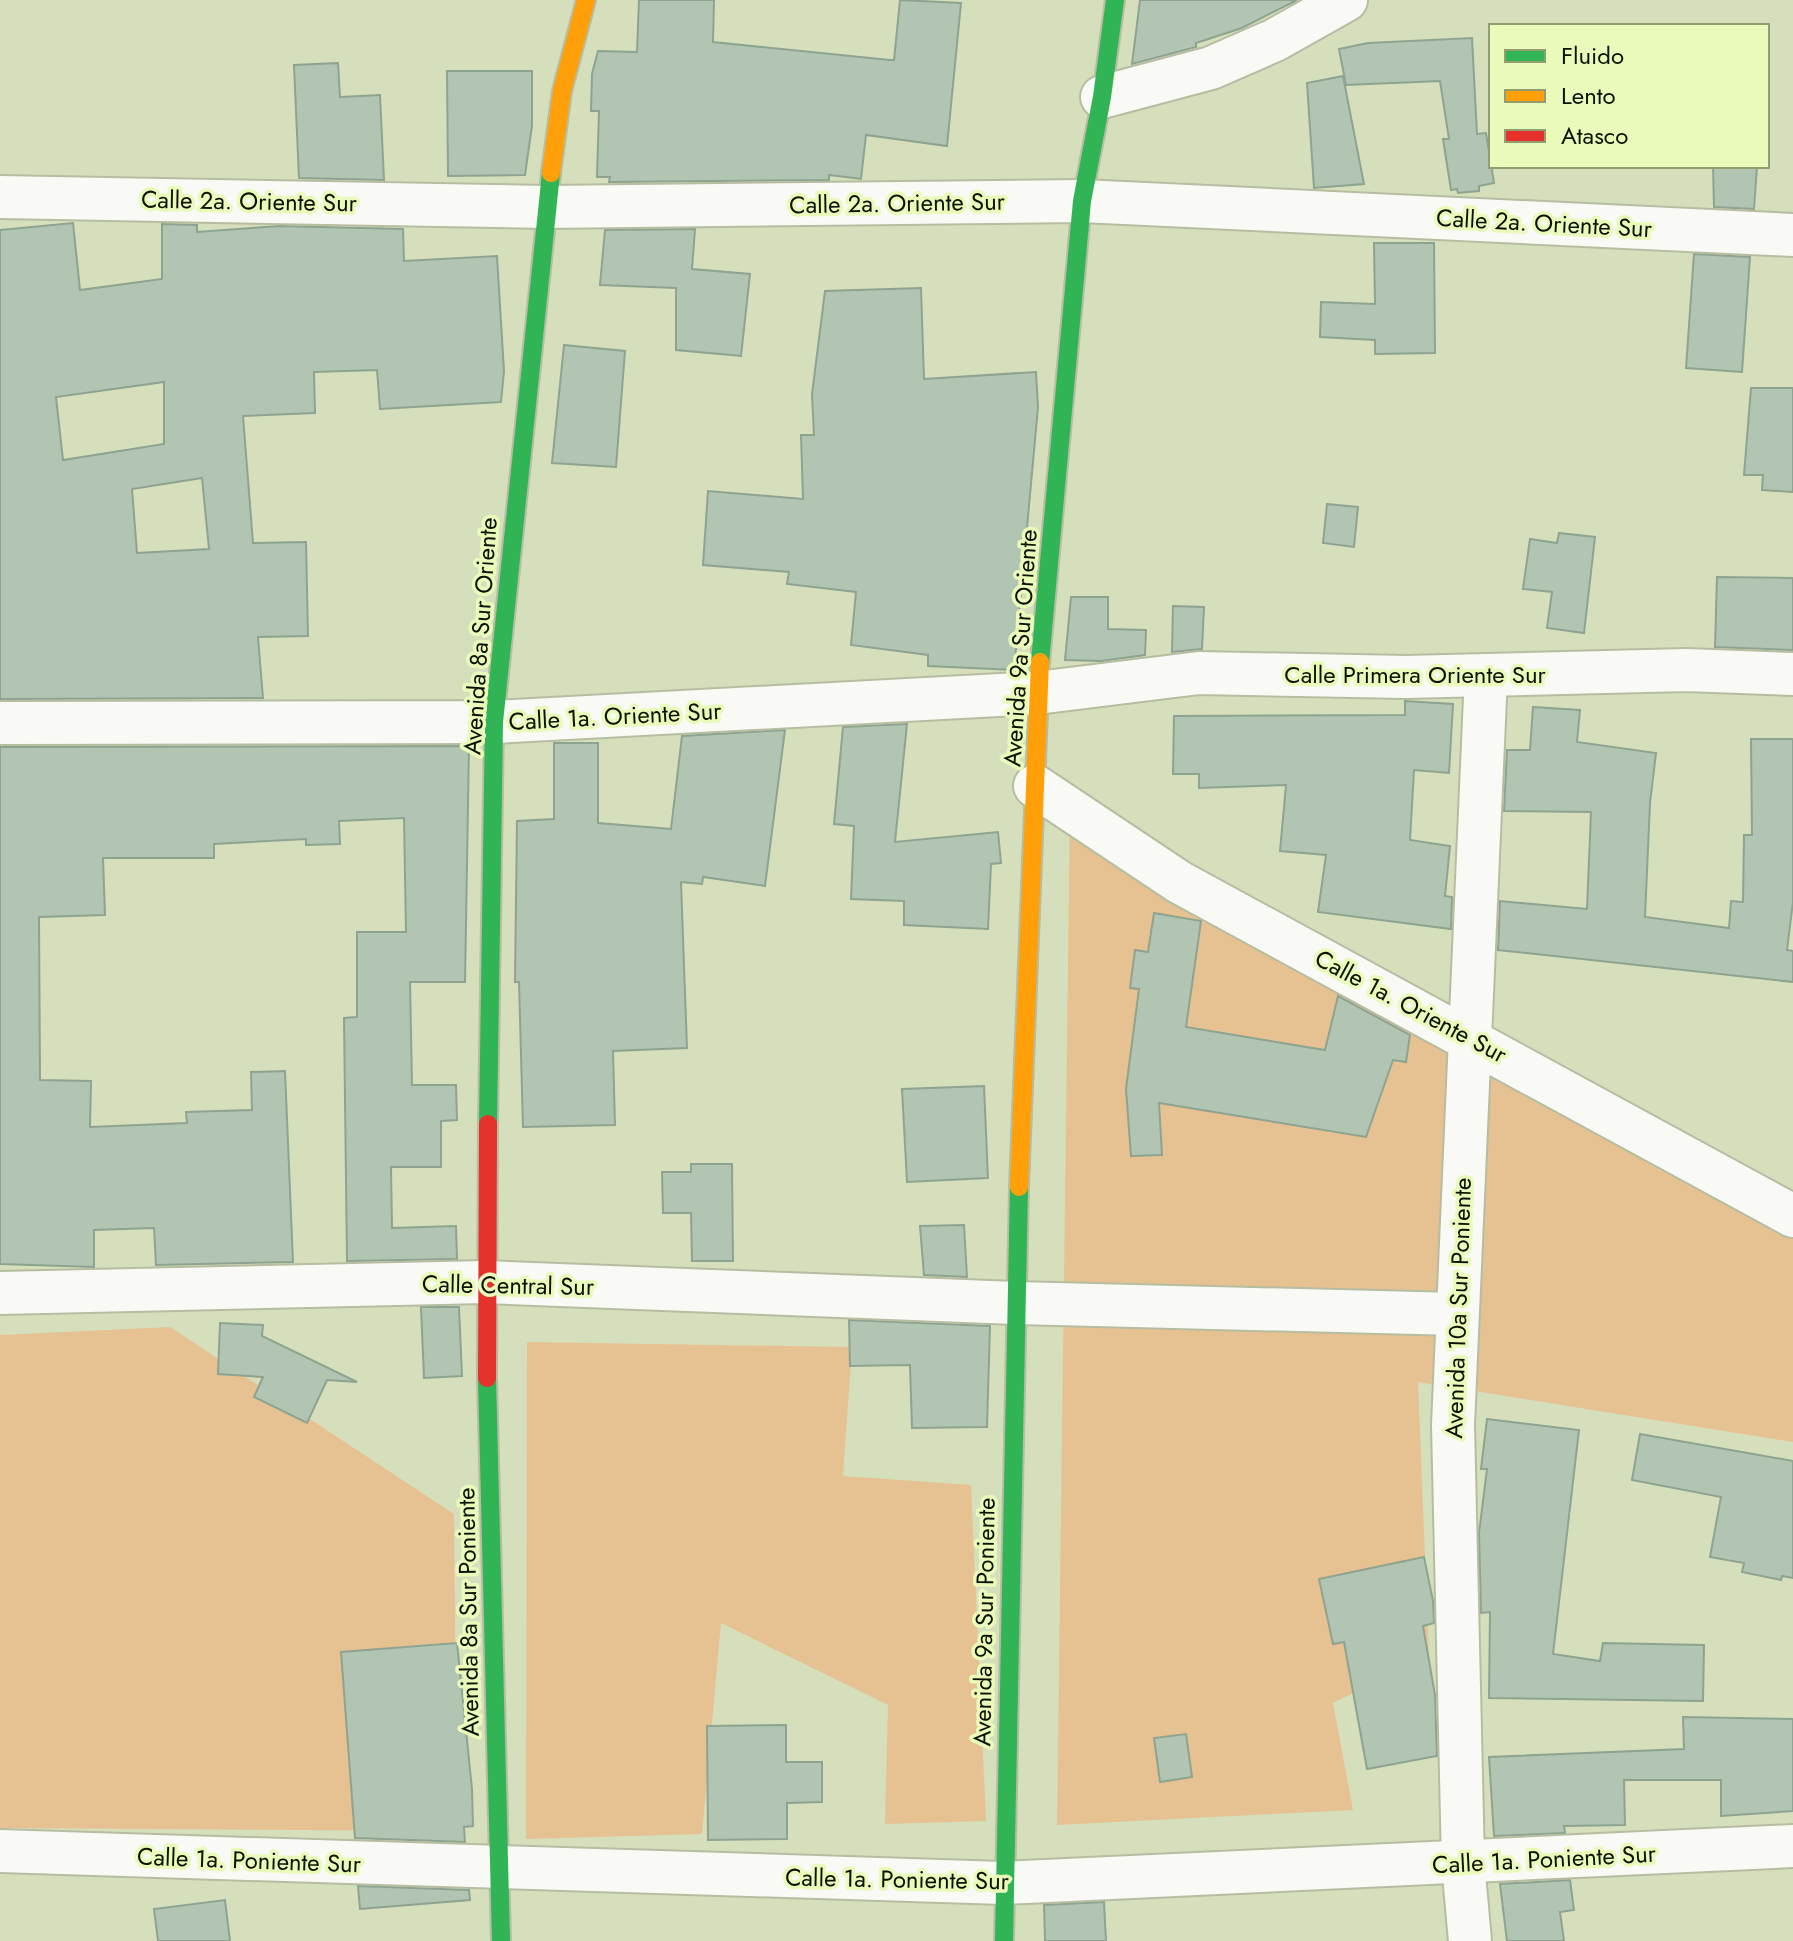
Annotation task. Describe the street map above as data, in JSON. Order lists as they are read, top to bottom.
{
  "streets": {
    "street": [
      "Calle 2a. Oriente Sur",
      "Avenida 8a Sur Oriente",
      "Avenida 9a Sur Oriente",
      "Calle Primera Oriente Sur",
      "Calle 1a. Oriente Sur",
      "Calle Central Sur",
      "Avenida 10a Sur Poniente",
      "Avenida 8a Sur Poniente",
      "Avenida 9a Sur Poniente",
      "Calle 1a. Poniente Sur"
    ]
  },
  "crossings": [
    ["Calle 2a. Oriente Sur", "Avenida 8a Sur Oriente"],
    ["Calle 2a. Oriente Sur", "Avenida 9a Sur Oriente"],
    ["Avenida 8a Sur Oriente", "Calle 1a. Oriente Sur"],
    ["Avenida 8a Sur Oriente", "Calle Central Sur"],
    ["Avenida 8a Sur Oriente", "Avenida 8a Sur Poniente"],
    ["Avenida 9a Sur Oriente", "Calle Primera Oriente Sur"],
    ["Avenida 9a Sur Oriente", "Calle 1a. Oriente Sur"],
    ["Avenida 9a Sur Oriente", "Calle Central Sur"],
    ["Avenida 9a Sur Oriente", "Avenida 9a Sur Poniente"],
    ["Calle Primera Oriente Sur", "Calle 1a. Oriente Sur"],
    ["Calle Primera Oriente Sur", "Avenida 10a Sur Poniente"],
    ["Calle 1a. Oriente Sur", "Avenida 10a Sur Poniente"],
    ["Calle Central Sur", "Avenida 10a Sur Poniente"],
    ["Calle Central Sur", "Avenida 8a Sur Poniente"],
    ["Calle Central Sur", "Avenida 9a Sur Poniente"],
    ["Avenida 10a Sur Poniente", "Calle 1a. Poniente Sur"],
    ["Avenida 8a Sur Poniente", "Calle 1a. Poniente Sur"],
    ["Avenida 9a Sur Poniente", "Calle 1a. Poniente Sur"]
  ],
  "legend": ["Fluido", "Lento", "Atasco"]
}
